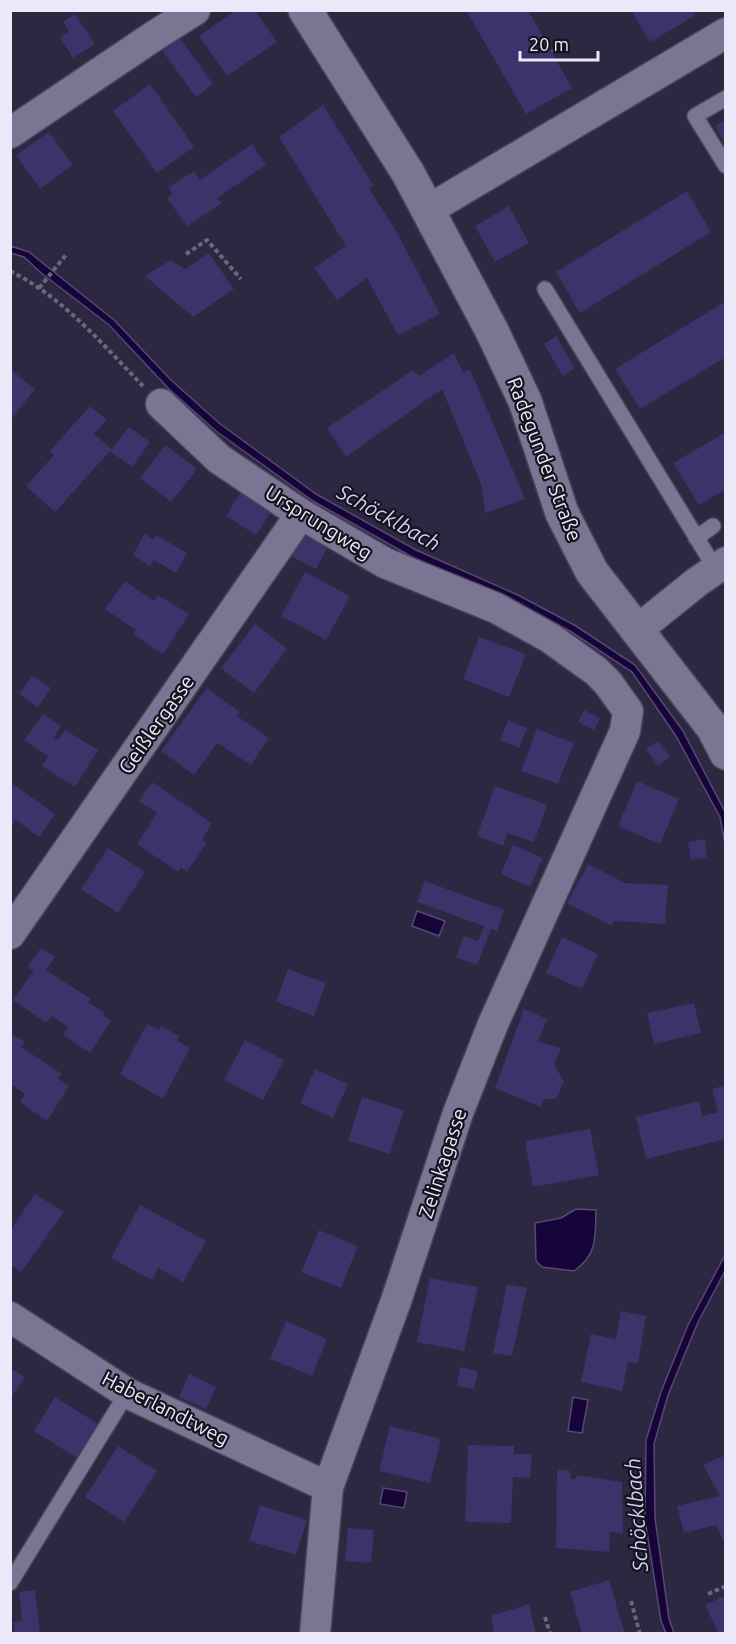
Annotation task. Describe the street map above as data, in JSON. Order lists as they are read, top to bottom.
{
  "streets": {
    "main road": ["Radegunder Straße"],
    "street": [
      "Ursprungweg",
      "Geißlergasse",
      "Zelinkagasse",
      "Haberlandtweg"
    ]
  },
  "crossings": [
    ["Ursprungweg", "Geißlergasse"],
    ["Ursprungweg", "Zelinkagasse"],
    ["Zelinkagasse", "Haberlandtweg"]
  ],
  "water": ["Schöcklbach"],
  "scale_bar": "20 m"
}
